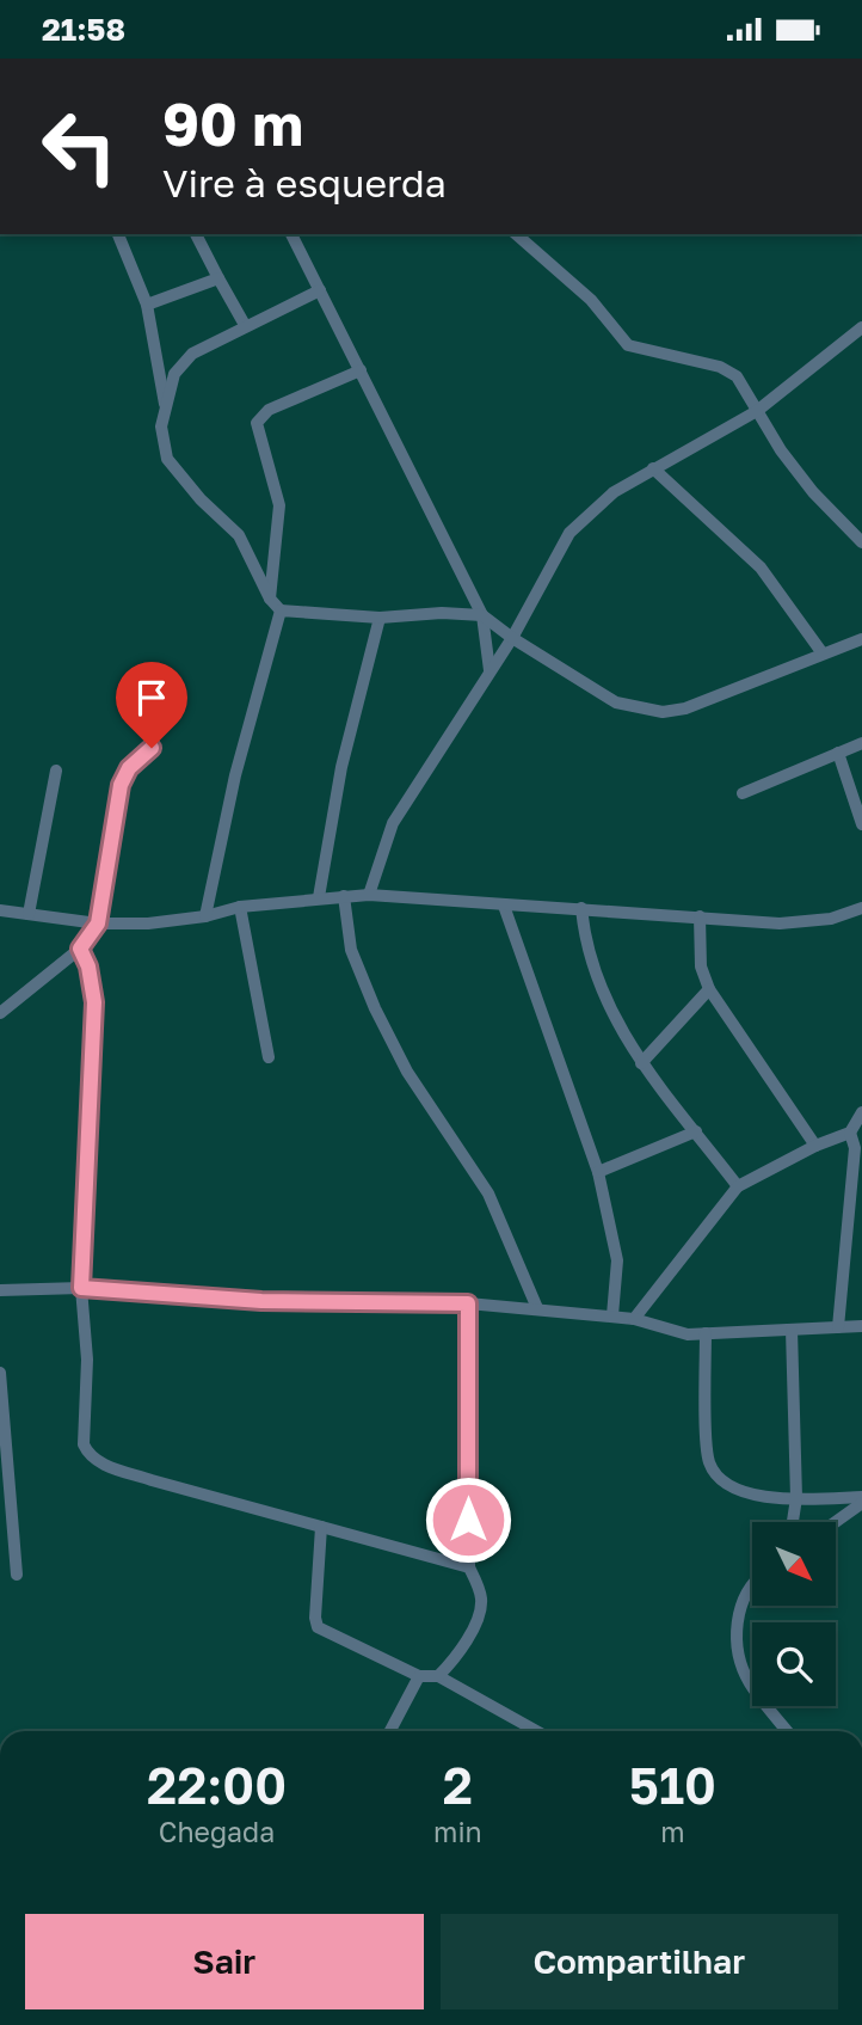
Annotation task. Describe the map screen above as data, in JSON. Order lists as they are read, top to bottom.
{
  "north": "bottom right",
  "page": {
    "status": "21:58",
    "turn": ["90 m", "Vire à esquerda"],
    "eta": [
      "22:00",
      "Chegada",
      "2",
      "min",
      "510",
      "m"
    ],
    "buttons": ["Sair", "Compartilhar"]
  }
}
